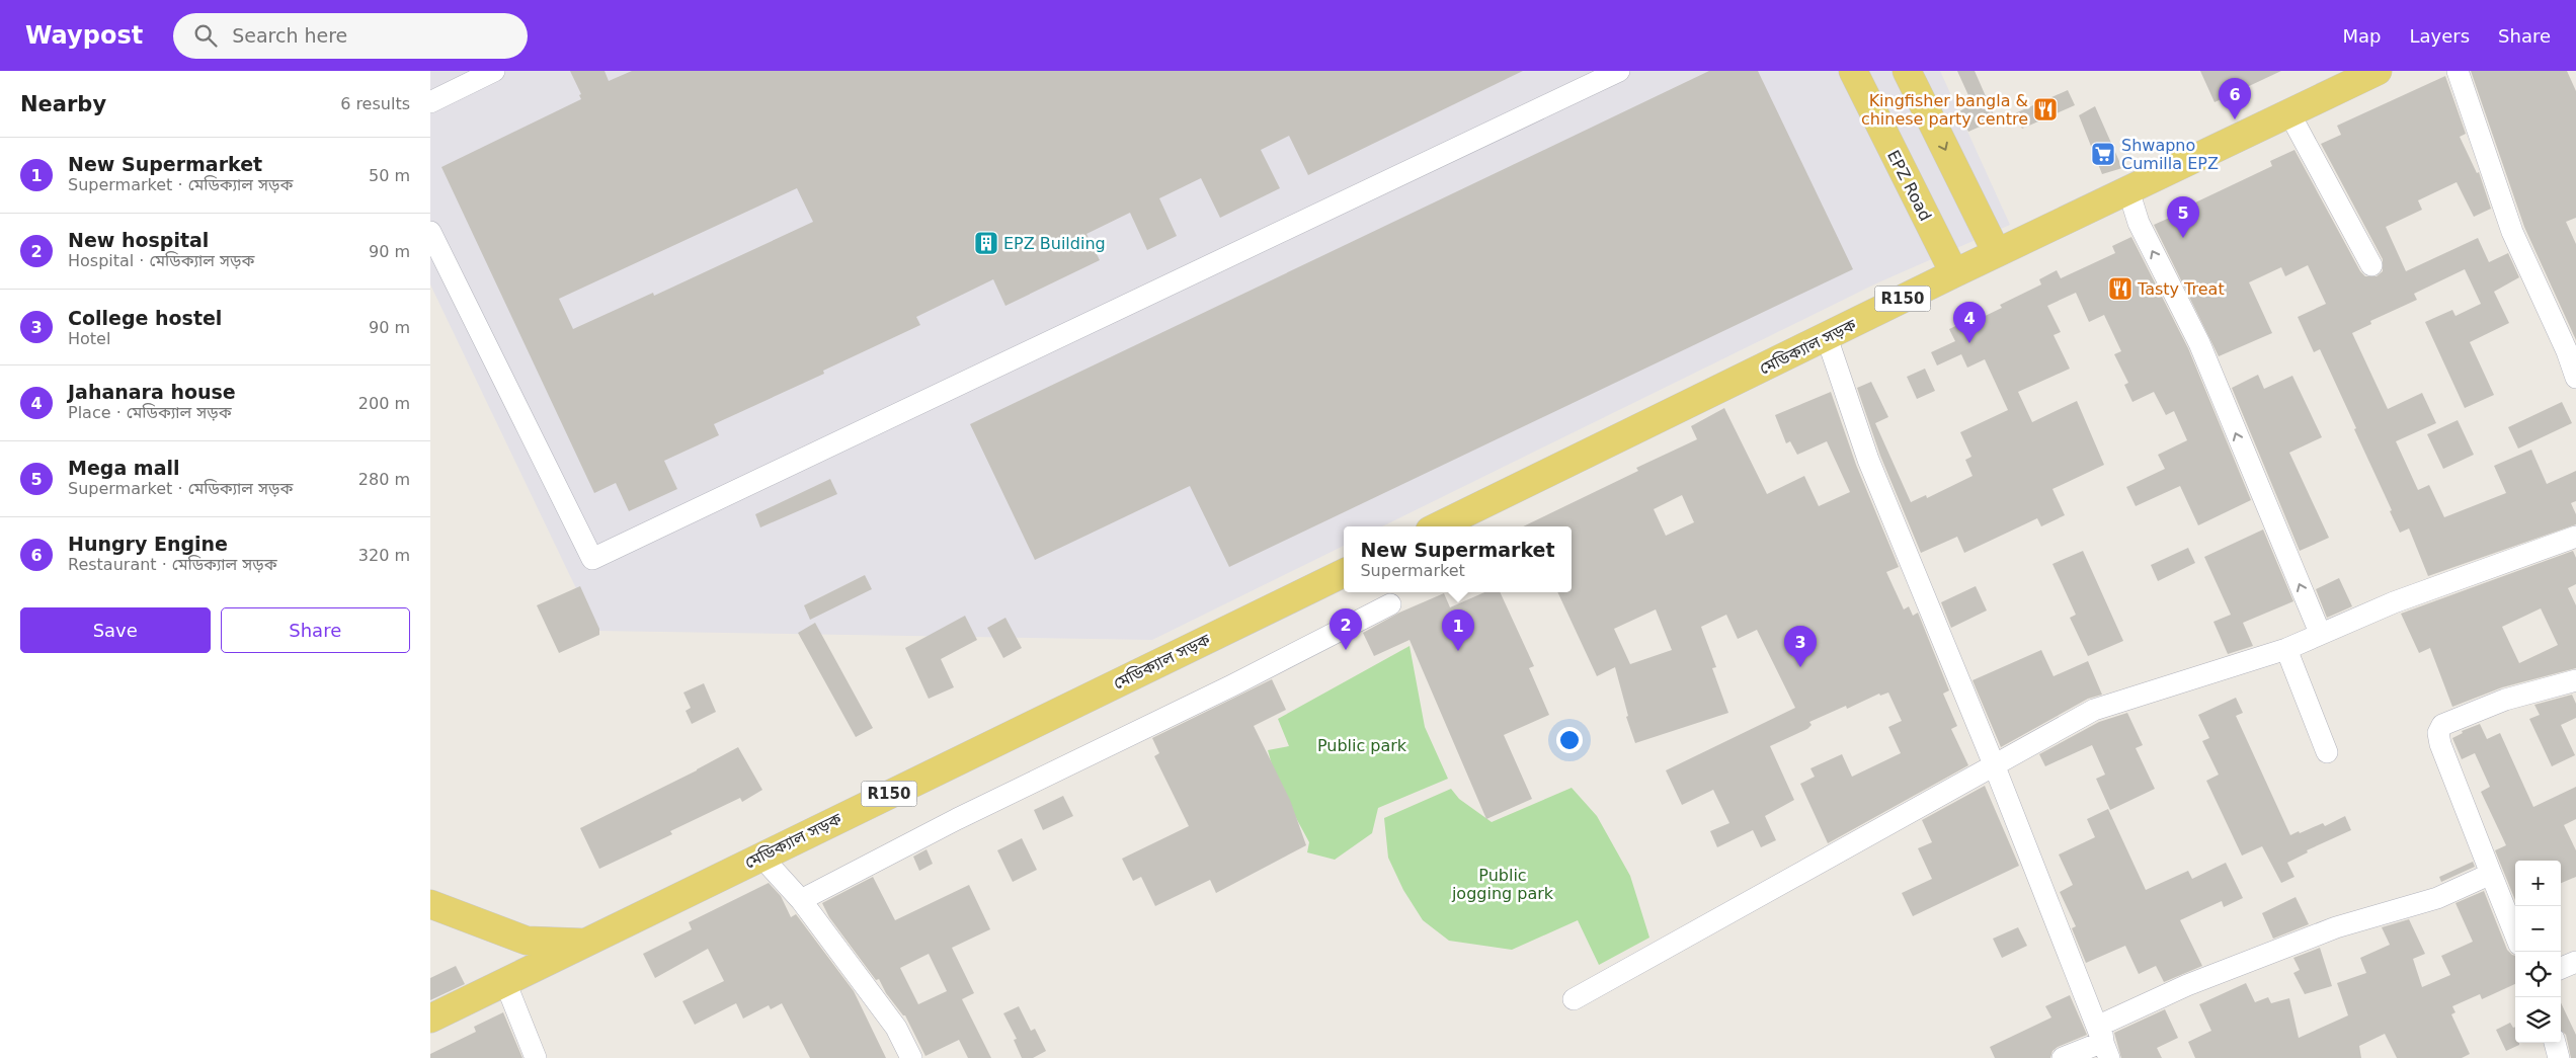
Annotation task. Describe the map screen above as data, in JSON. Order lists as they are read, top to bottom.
{
  "streets": {
    "main road": ["EPZ Road", "R150", "মেডিক্যাল সড়ক"]
  },
  "crossings": [
    ["EPZ Road", "মেডিক্যাল সড়ক"]
  ],
  "parks": ["Public park", "Public jogging park"],
  "places": {
    "restaurant": ["Kingfisher bangla & chinese party centre", "Tasty Treat"],
    "supermarket": ["Shwapno Cumilla EPZ"],
    "building": ["EPZ Building"]
  },
  "page": {
    "header": "Waypost",
    "search": "Search here",
    "nav": ["Map", "Layers", "Share"],
    "heading": ["Nearby", "6 results"],
    "pins": [
      "6",
      "5",
      "4",
      "2",
      "1",
      "3"
    ],
    "list": [
      {
        "mark": "1",
        "name": "New Supermarket",
        "note": "Supermarket · মেডিক্যাল সড়ক",
        "value": "50 m"
      },
      {
        "mark": "2",
        "name": "New hospital",
        "note": "Hospital · মেডিক্যাল সড়ক",
        "value": "90 m"
      },
      {
        "mark": "3",
        "name": "College hostel",
        "note": "Hotel",
        "value": "90 m"
      },
      {
        "mark": "4",
        "name": "Jahanara house",
        "note": "Place · মেডিক্যাল সড়ক",
        "value": "200 m"
      },
      {
        "mark": "5",
        "name": "Mega mall",
        "note": "Supermarket · মেডিক্যাল সড়ক",
        "value": "280 m"
      },
      {
        "mark": "6",
        "name": "Hungry Engine",
        "note": "Restaurant · মেডিক্যাল সড়ক",
        "value": "320 m"
      }
    ],
    "popup": ["New Supermarket", "Supermarket"],
    "buttons": ["Save", "Share"],
    "map_buttons": ["+", "−"]
  }
}
